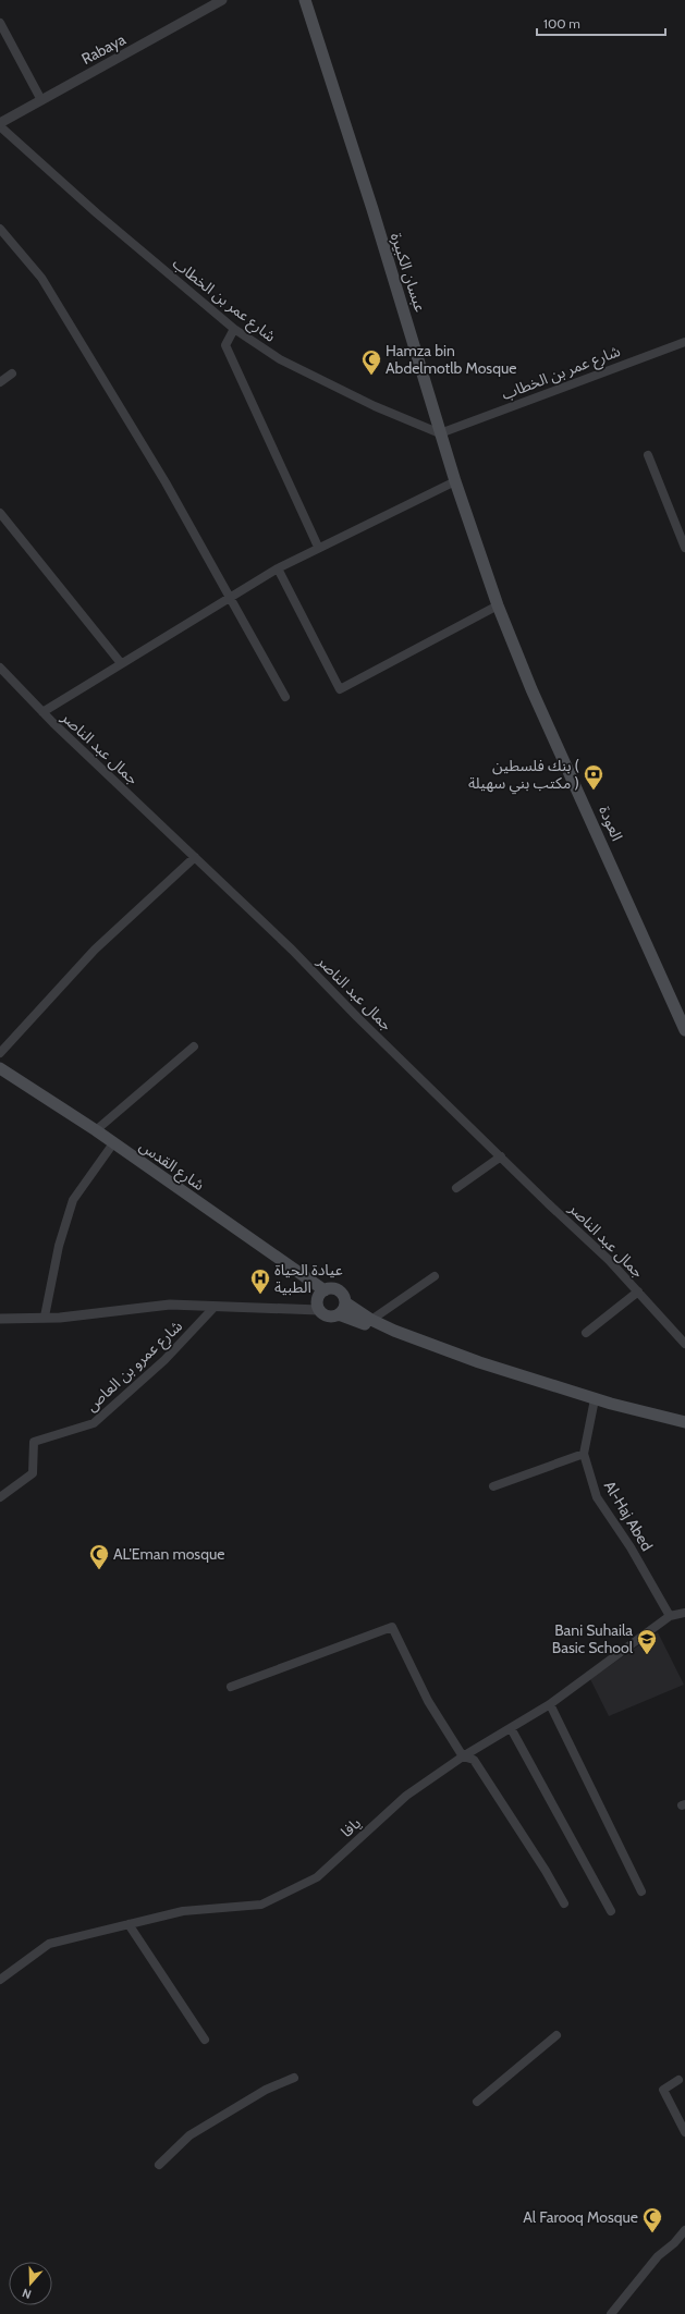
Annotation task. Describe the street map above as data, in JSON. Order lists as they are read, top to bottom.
{
  "streets": {
    "main road": ["عبسان الكبيرة", "العودة", "شارع القدس"],
    "street": [
      "Rabaya",
      "شارع عمر بن الخطاب",
      "جمال عبد الناصر",
      "شارع عمرو بن العاص",
      "Al-Haj Abed",
      "يافا"
    ]
  },
  "crossings": [
    ["عبسان الكبيرة", "شارع عمر بن الخطاب"],
    ["عبسان الكبيرة", "العودة"],
    ["Al-Haj Abed", "يافا"]
  ],
  "places": {
    "mosque": ["Hamza bin Abdelmotlb Mosque", "AL'Eman mosque", "Al Farooq Mosque"],
    "bank": ["بنك فلسطين ( مكتب بني سهيلة )"],
    "hospital": ["عيادة الحياة الطبية"],
    "school or university": ["Bani Suhaila Basic School"]
  },
  "scale_bar": "100 m",
  "north": "bottom"
}
